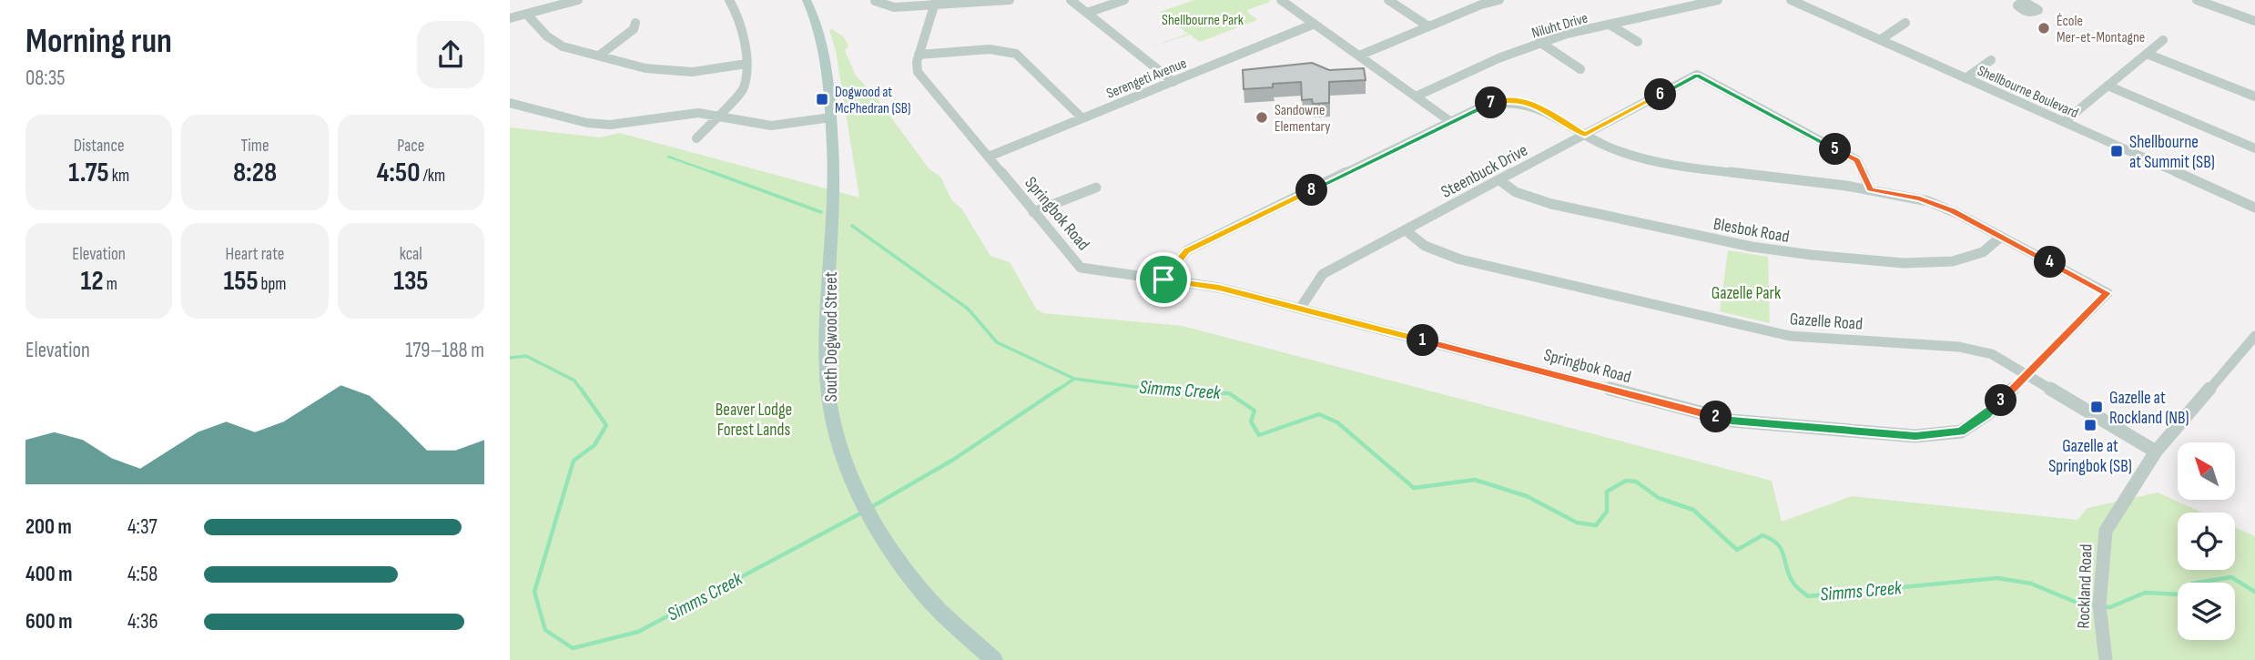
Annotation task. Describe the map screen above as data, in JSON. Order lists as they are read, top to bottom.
{
  "streets": {
    "main road": ["South Dogwood Street"],
    "street": [
      "Niluht Drive",
      "Serengeti Avenue",
      "Shellbourne Boulevard",
      "Steenbuck Drive",
      "Springbok Road",
      "Blesbok Road",
      "Gazelle Road",
      "Rockland Road"
    ]
  },
  "crossings": [
    ["Serengeti Avenue", "Springbok Road"],
    ["Steenbuck Drive", "Springbok Road"],
    ["Steenbuck Drive", "Blesbok Road"],
    ["Steenbuck Drive", "Gazelle Road"],
    ["Springbok Road", "Blesbok Road"],
    ["Springbok Road", "Gazelle Road"],
    ["Gazelle Road", "Rockland Road"]
  ],
  "water": ["Simms Creek"],
  "parks": ["Shellbourne Park", "Gazelle Park", "Beaver Lodge Forest Lands"],
  "places": {
    "other": ["École Mer-et-Montagne", "Sandowne Elementary"],
    "transit": [
      "Dogwood at McPhedran (SB)",
      "Shellbourne at Summit (SB)",
      "Gazelle at Rockland (NB)",
      "Gazelle at Springbok (SB)"
    ]
  },
  "north": "top left",
  "page": {
    "heading": ["Morning run", "08:35"],
    "pins": [
      "6",
      "7",
      "5",
      "8",
      "4",
      "1",
      "3",
      "2"
    ],
    "stats": [
      ["Distance", "1.75 km"],
      ["Time", "8:28"],
      ["Pace", "4:50 /km"],
      ["Elevation", "12 m"],
      ["Heart rate", "155 bpm"],
      ["kcal", "135"]
    ],
    "chart": ["Elevation", "179–188 m"],
    "list": [
      {
        "name": "200 m",
        "note": "4:37"
      },
      {
        "name": "400 m",
        "note": "4:58"
      },
      {
        "name": "600 m",
        "note": "4:36"
      }
    ]
  }
}
